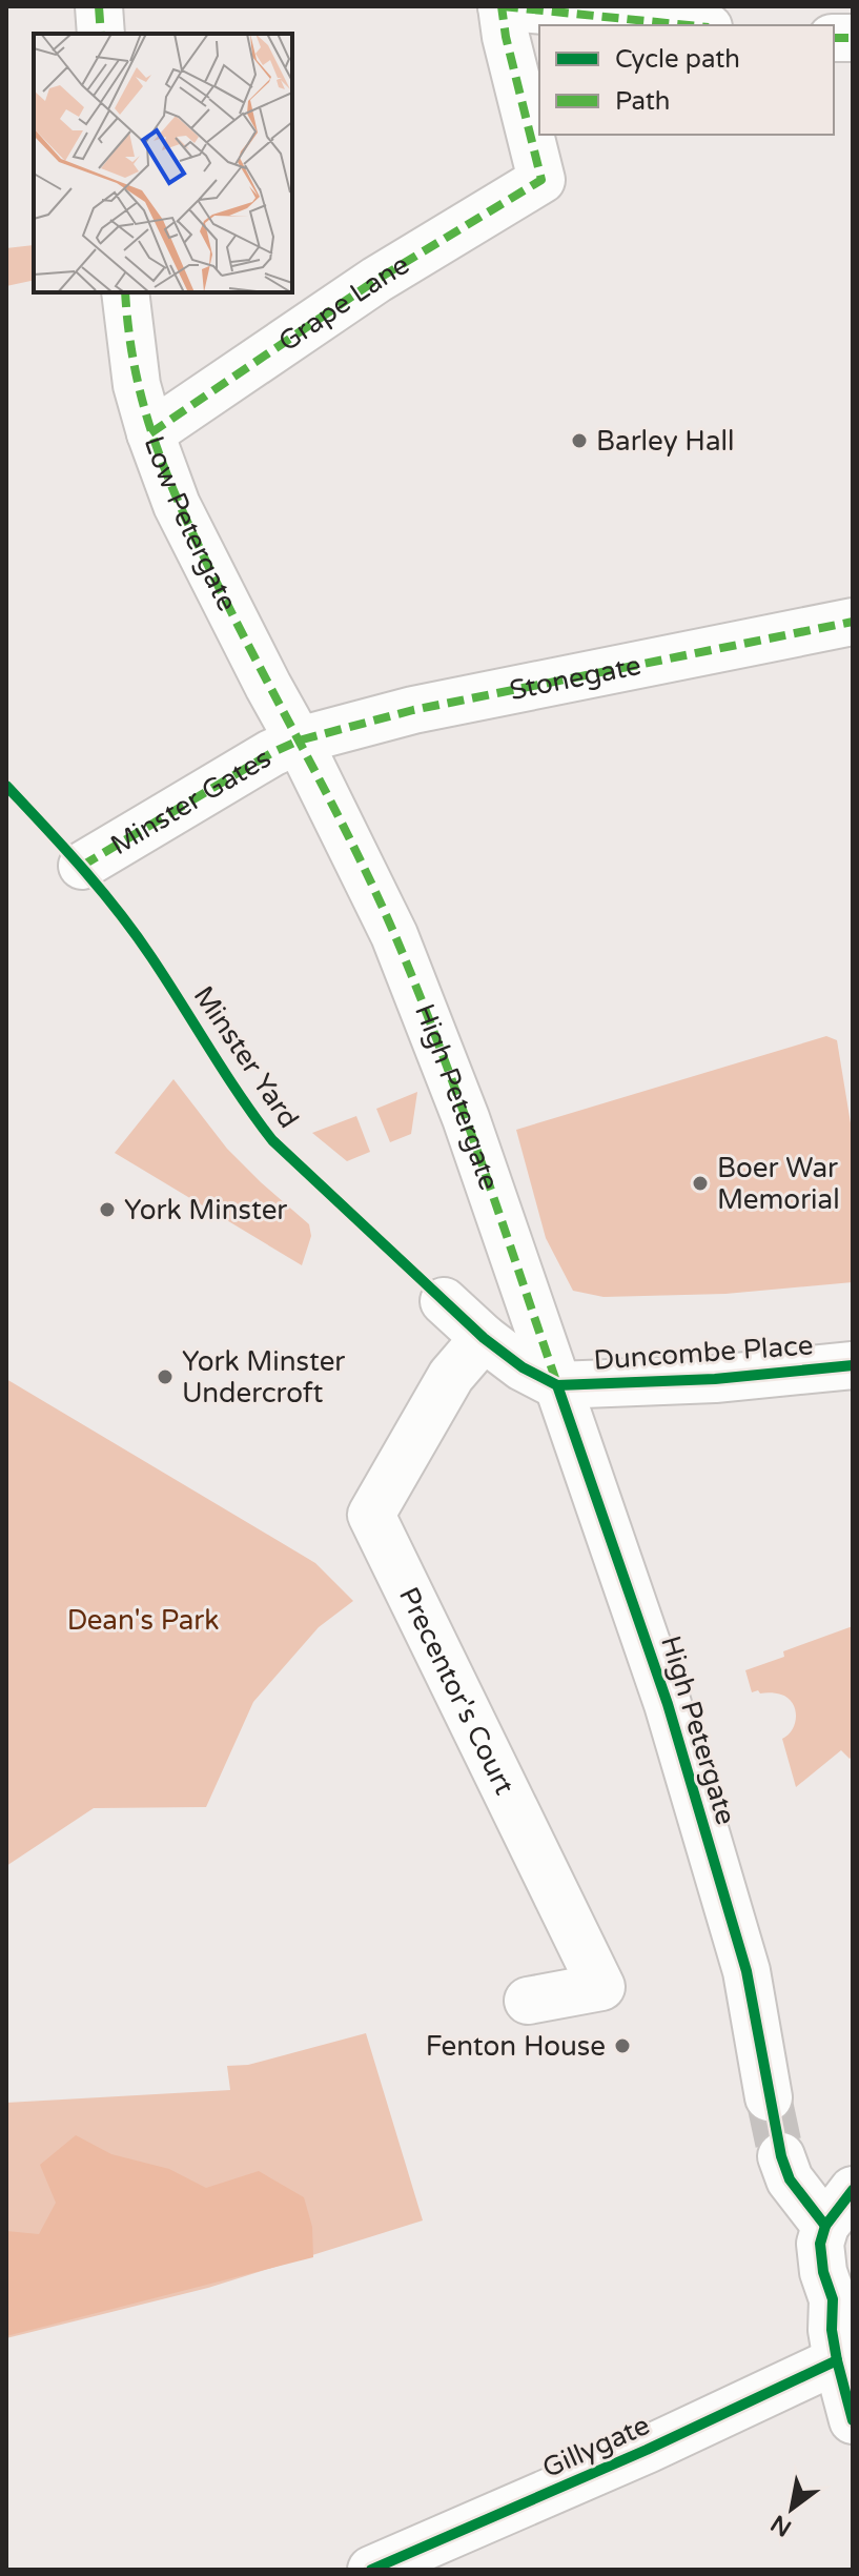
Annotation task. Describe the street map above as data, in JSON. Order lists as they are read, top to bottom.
{
  "streets": {
    "street": [
      "Grape Lane",
      "Low Petergate",
      "Stonegate",
      "Minster Gates",
      "High Petergate",
      "Duncombe Place",
      "Precentor's Court",
      "Gillygate"
    ],
    "cycle path": ["Minster Yard"]
  },
  "crossings": [
    ["Grape Lane", "Low Petergate"],
    ["Low Petergate", "Stonegate"],
    ["Low Petergate", "Minster Gates"],
    ["Low Petergate", "High Petergate"],
    ["Stonegate", "Minster Gates"],
    ["Stonegate", "High Petergate"],
    ["Minster Gates", "High Petergate"],
    ["High Petergate", "Duncombe Place"]
  ],
  "parks": ["Dean's Park"],
  "places": [
    "Barley Hall",
    "Boer War Memorial",
    "York Minster",
    "York Minster Undercroft",
    "Fenton House"
  ],
  "legend": ["Cycle path", "Path"],
  "north": "bottom left"
}
